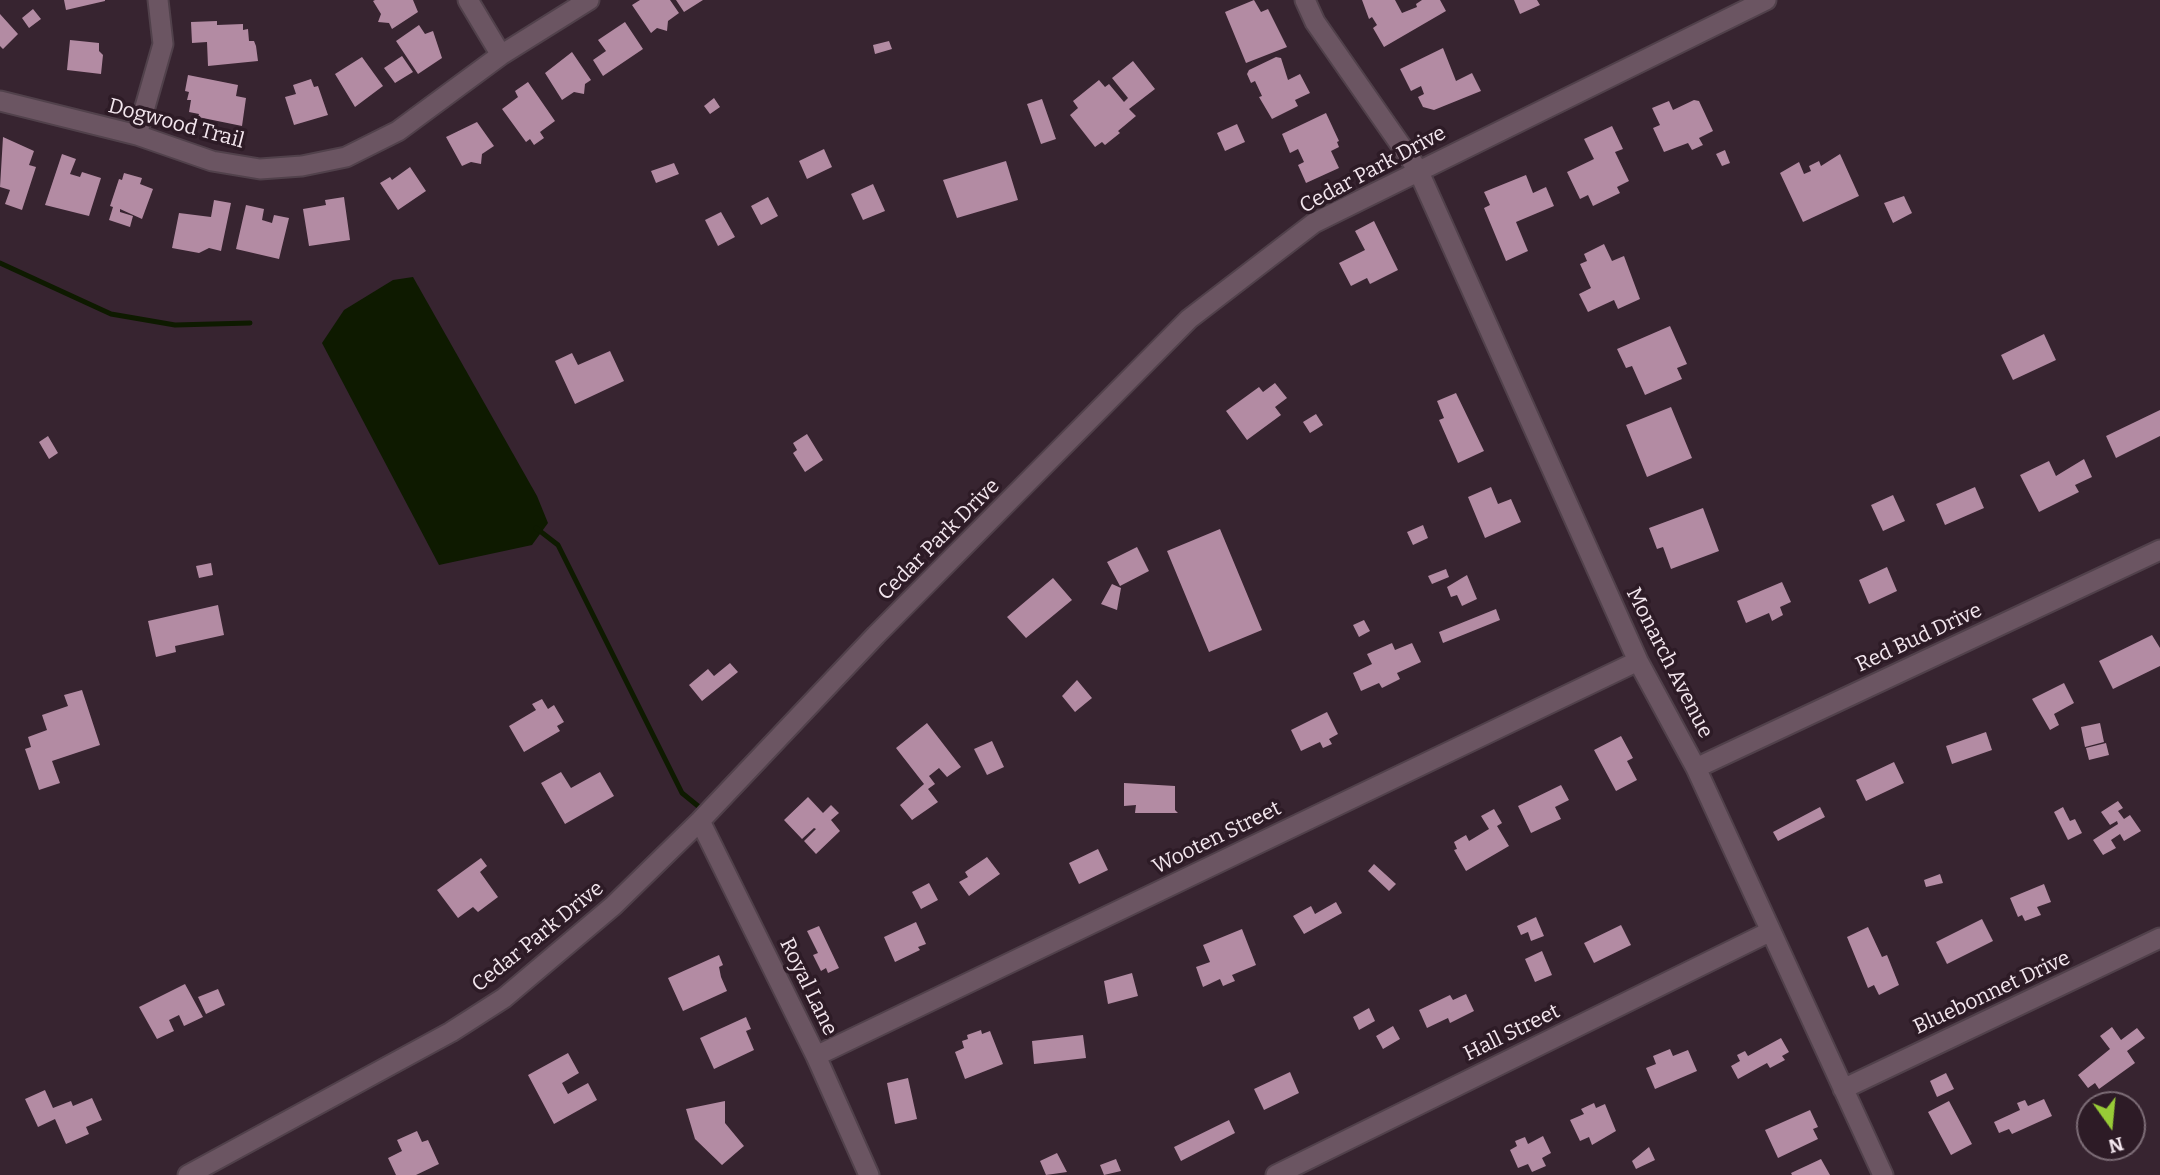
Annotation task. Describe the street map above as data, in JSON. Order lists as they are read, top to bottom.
{
  "streets": {
    "street": [
      "Dogwood Trail",
      "Cedar Park Drive",
      "Red Bud Drive",
      "Monarch Avenue",
      "Wooten Street",
      "Royal Lane",
      "Bluebonnet Drive",
      "Hall Street"
    ]
  },
  "crossings": [
    ["Cedar Park Drive", "Monarch Avenue"],
    ["Cedar Park Drive", "Royal Lane"],
    ["Red Bud Drive", "Monarch Avenue"],
    ["Monarch Avenue", "Wooten Street"],
    ["Monarch Avenue", "Bluebonnet Drive"],
    ["Monarch Avenue", "Hall Street"],
    ["Wooten Street", "Royal Lane"]
  ],
  "north": "bottom"
}
